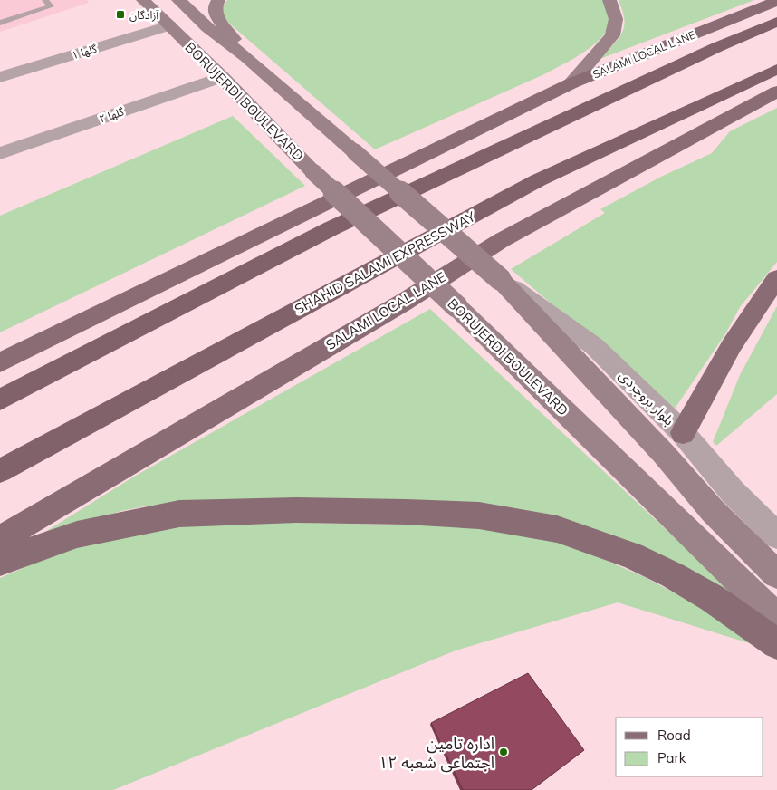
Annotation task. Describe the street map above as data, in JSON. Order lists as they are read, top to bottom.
{
  "streets": {
    "highway": ["SHAHID SALAMI EXPRESSWAY"],
    "main road": ["SALAMI LOCAL LANE", "BORUJERDI BOULEVARD"],
    "street": ["گلها ۱", "گلها ۲", "بلوار بروجردی"]
  },
  "crossings": [
    ["گلها ۱", "BORUJERDI BOULEVARD"],
    ["BORUJERDI BOULEVARD", "گلها ۲"],
    ["BORUJERDI BOULEVARD", "بلوار بروجردی"]
  ],
  "places": {
    "transit": ["آزادگان"],
    "other": ["اداره تامین اجتماعی شعبه ۱۲"]
  },
  "legend": ["Road", "Park"]
}
